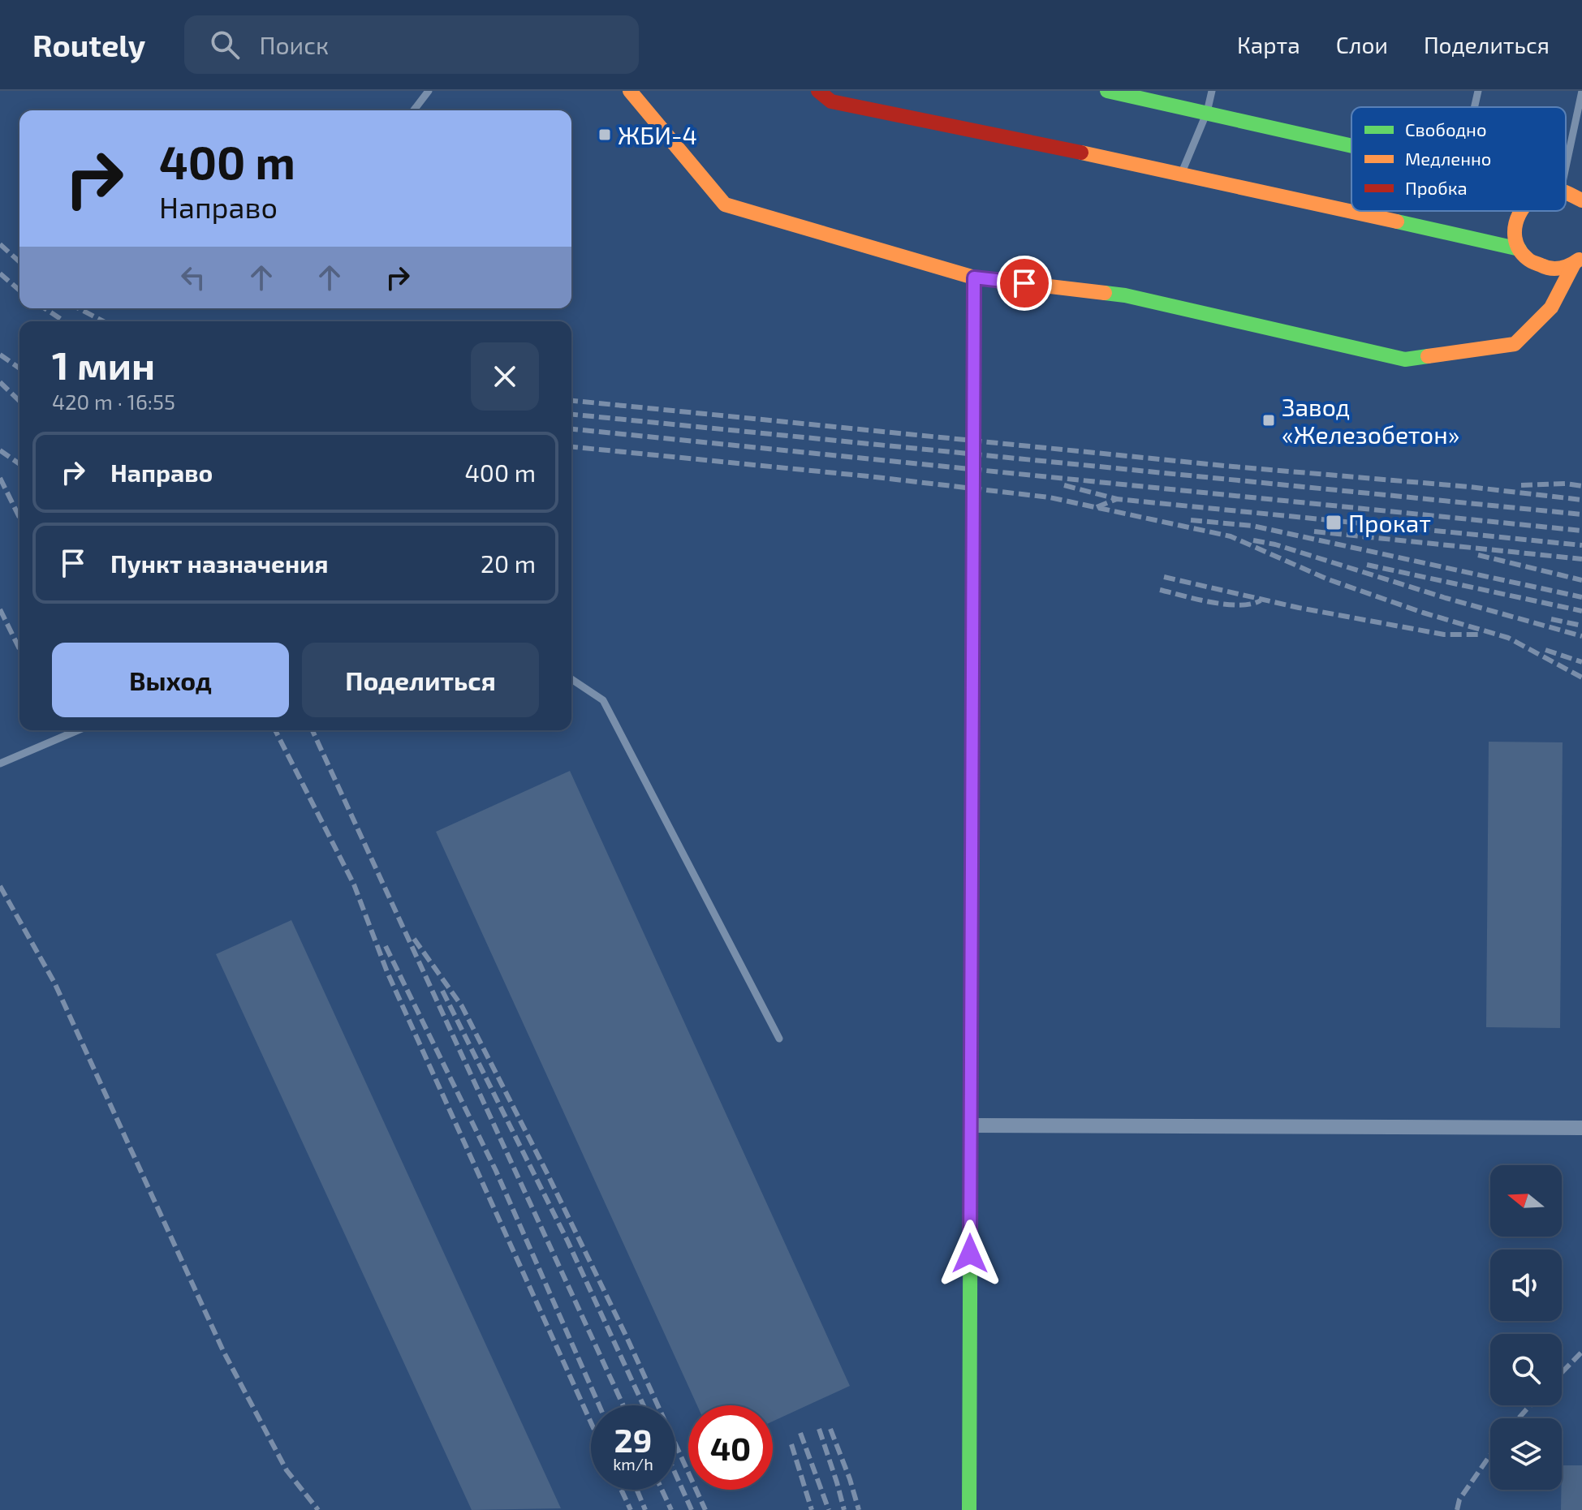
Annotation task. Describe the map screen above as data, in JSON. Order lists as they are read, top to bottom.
{
  "places": {
    "transit": ["ЖБИ-4", "Завод «Железобетон»", "Прокат"]
  },
  "legend": ["Свободно", "Медленно", "Пробка"],
  "north": "left",
  "page": {
    "header": "Routely",
    "search": "Поиск",
    "nav": ["Карта", "Слои", "Поделиться"],
    "turn": ["400 m", "Направо"],
    "heading": ["1 мин", "420 m · 16:55"],
    "list": [
      {
        "name": "Направо",
        "value": "400 m"
      },
      {
        "name": "Пункт назначения",
        "value": "20 m"
      }
    ],
    "buttons": ["Выход", "Поделиться"],
    "speed": "29 km/h",
    "limit": "40"
  }
}
